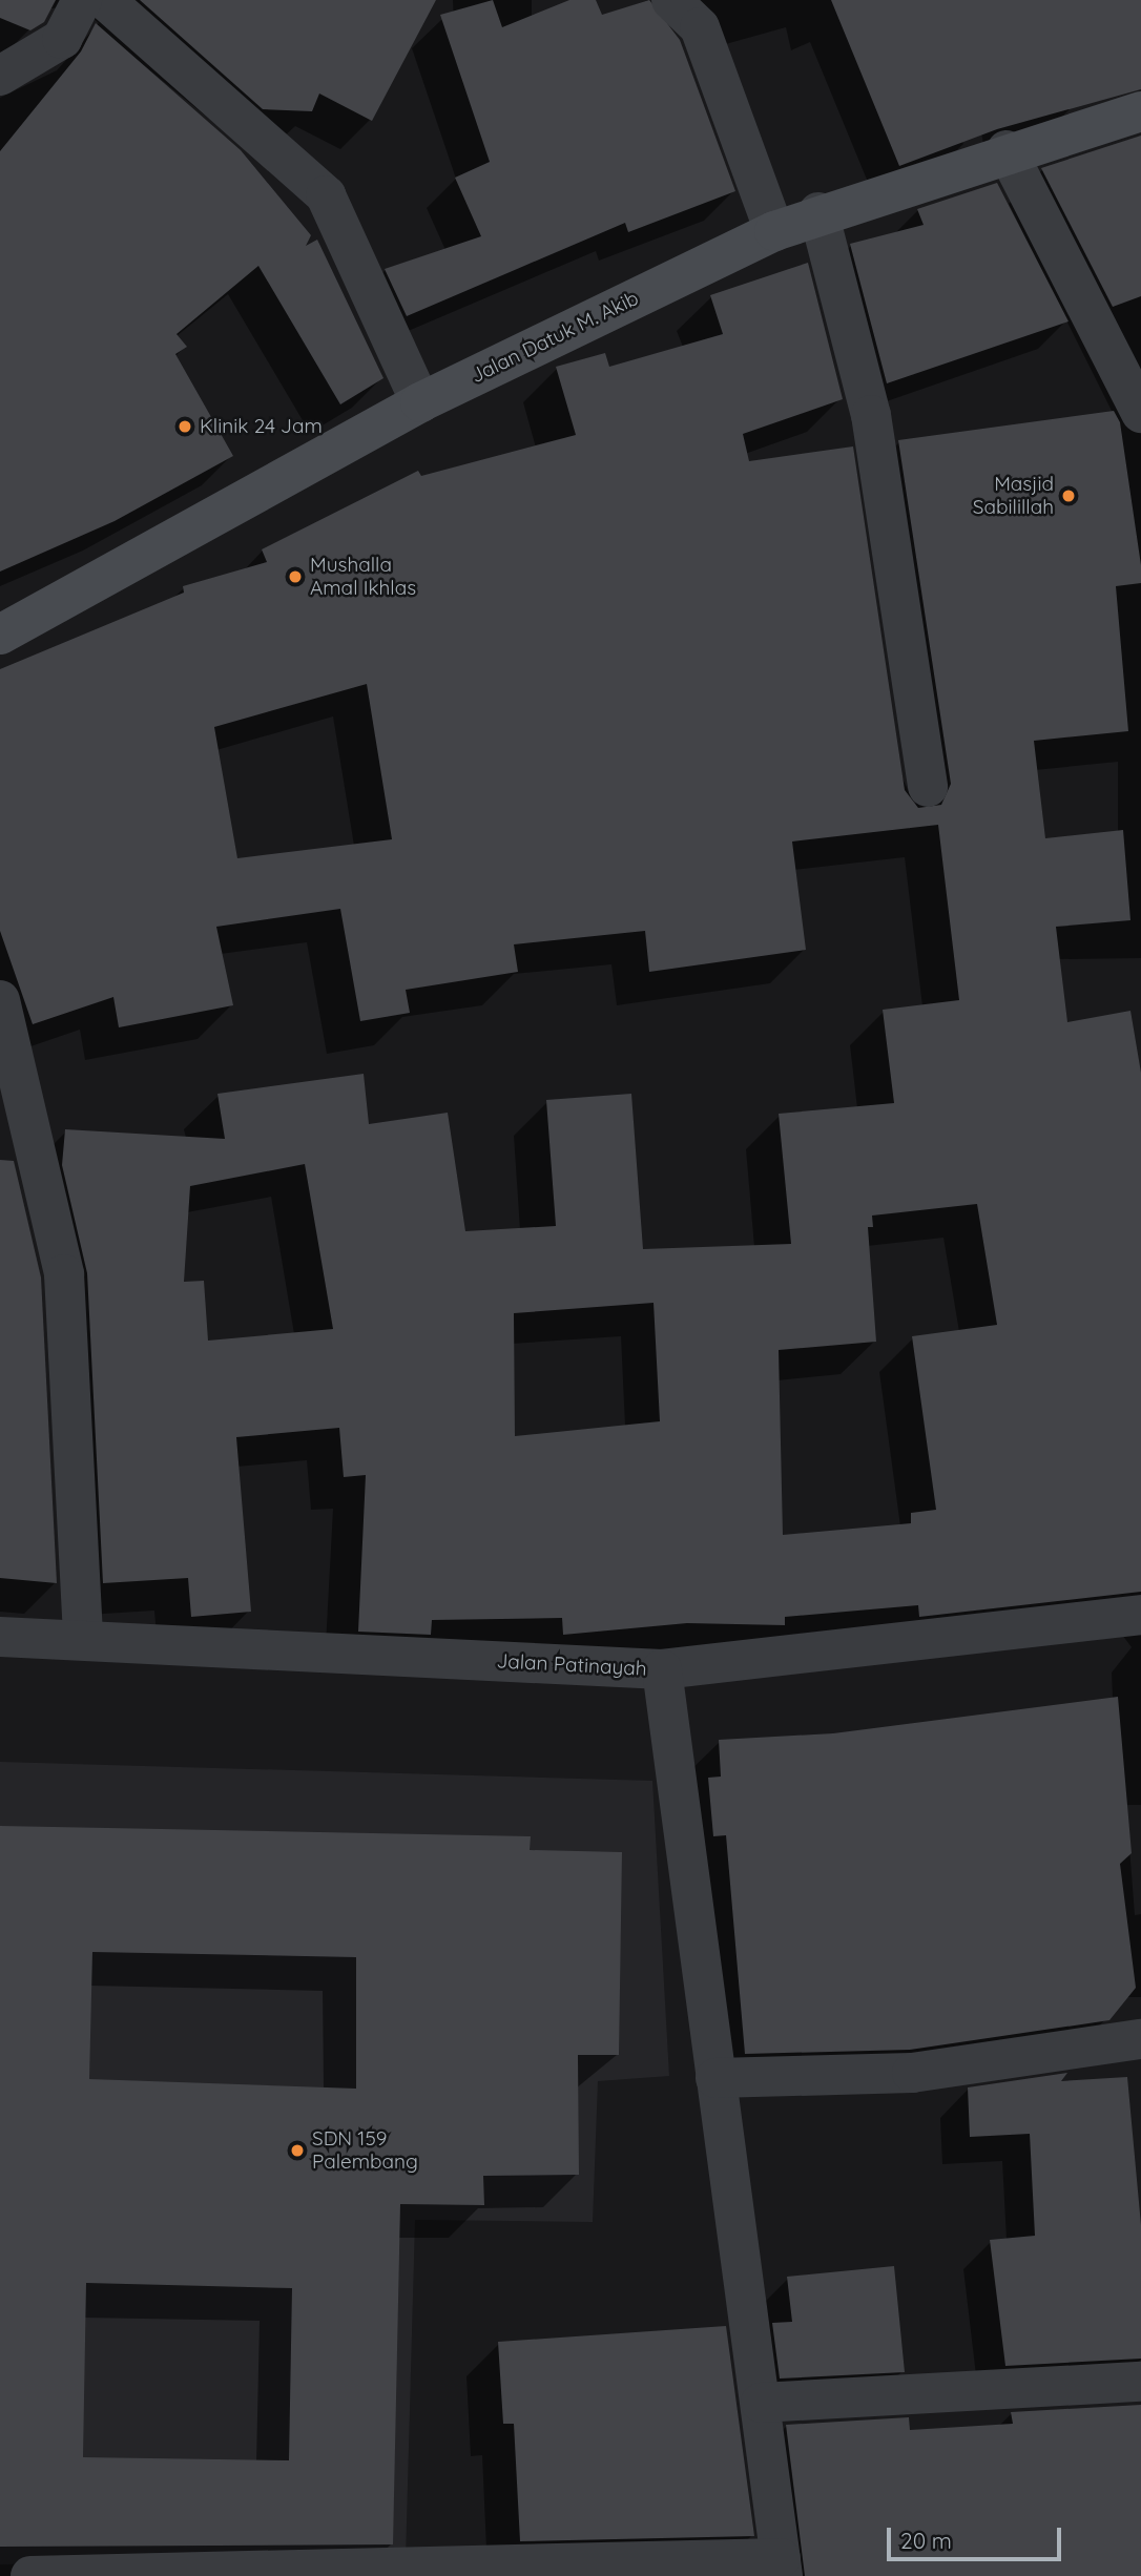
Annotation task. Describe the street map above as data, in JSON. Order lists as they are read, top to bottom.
{
  "streets": {
    "street": ["Jalan Datuk M. Akib", "Jalan Patinayah"]
  },
  "places": [
    "Klinik 24 Jam",
    "Masjid Sabilillah",
    "Mushalla Amal Ikhlas",
    "SDN 159 Palembang"
  ],
  "scale_bar": "20 m"
}
